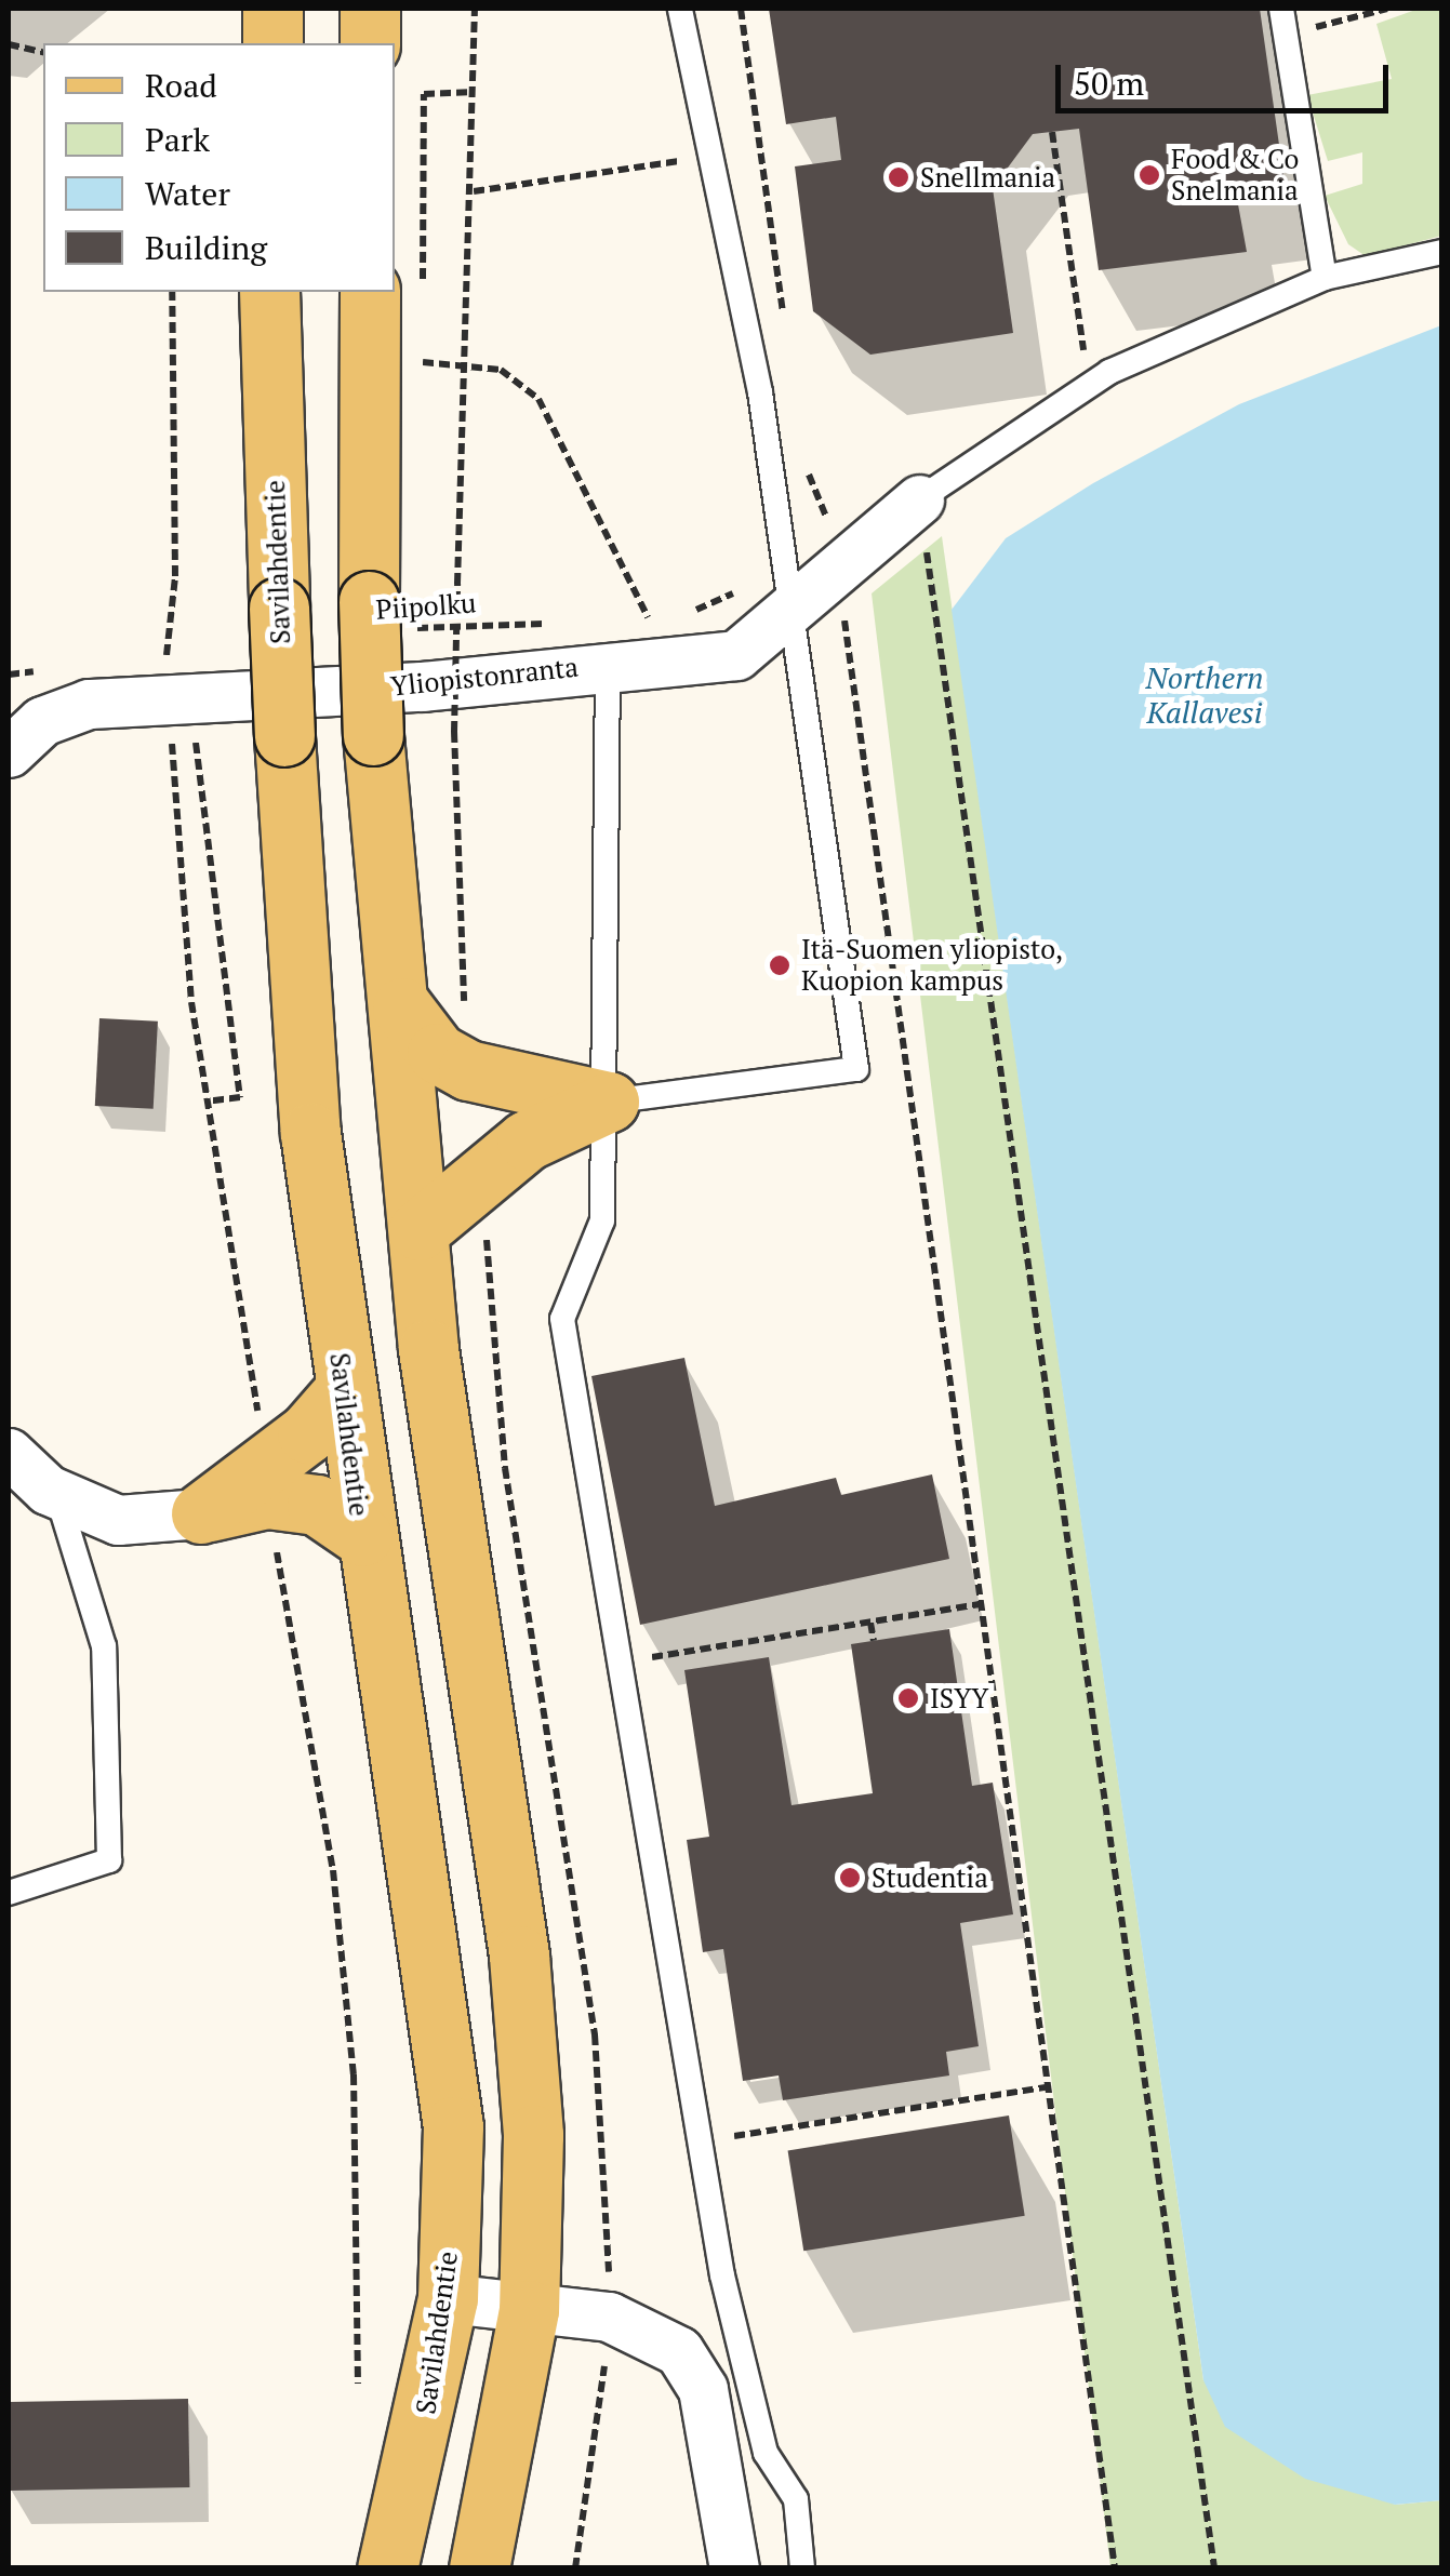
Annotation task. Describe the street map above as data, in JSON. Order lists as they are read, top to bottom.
{
  "streets": {
    "main road": ["Savilahdentie"],
    "street": ["Yliopistonranta"],
    "path": ["Piipolku"]
  },
  "water": ["Northern Kallavesi"],
  "places": [
    "Food & Co Snelmania",
    "Snellmania",
    "Itä-Suomen yliopisto, Kuopion kampus",
    "ISYY",
    "Studentia"
  ],
  "legend": [
    "Road",
    "Park",
    "Water",
    "Building"
  ],
  "scale_bar": "50 m"
}
